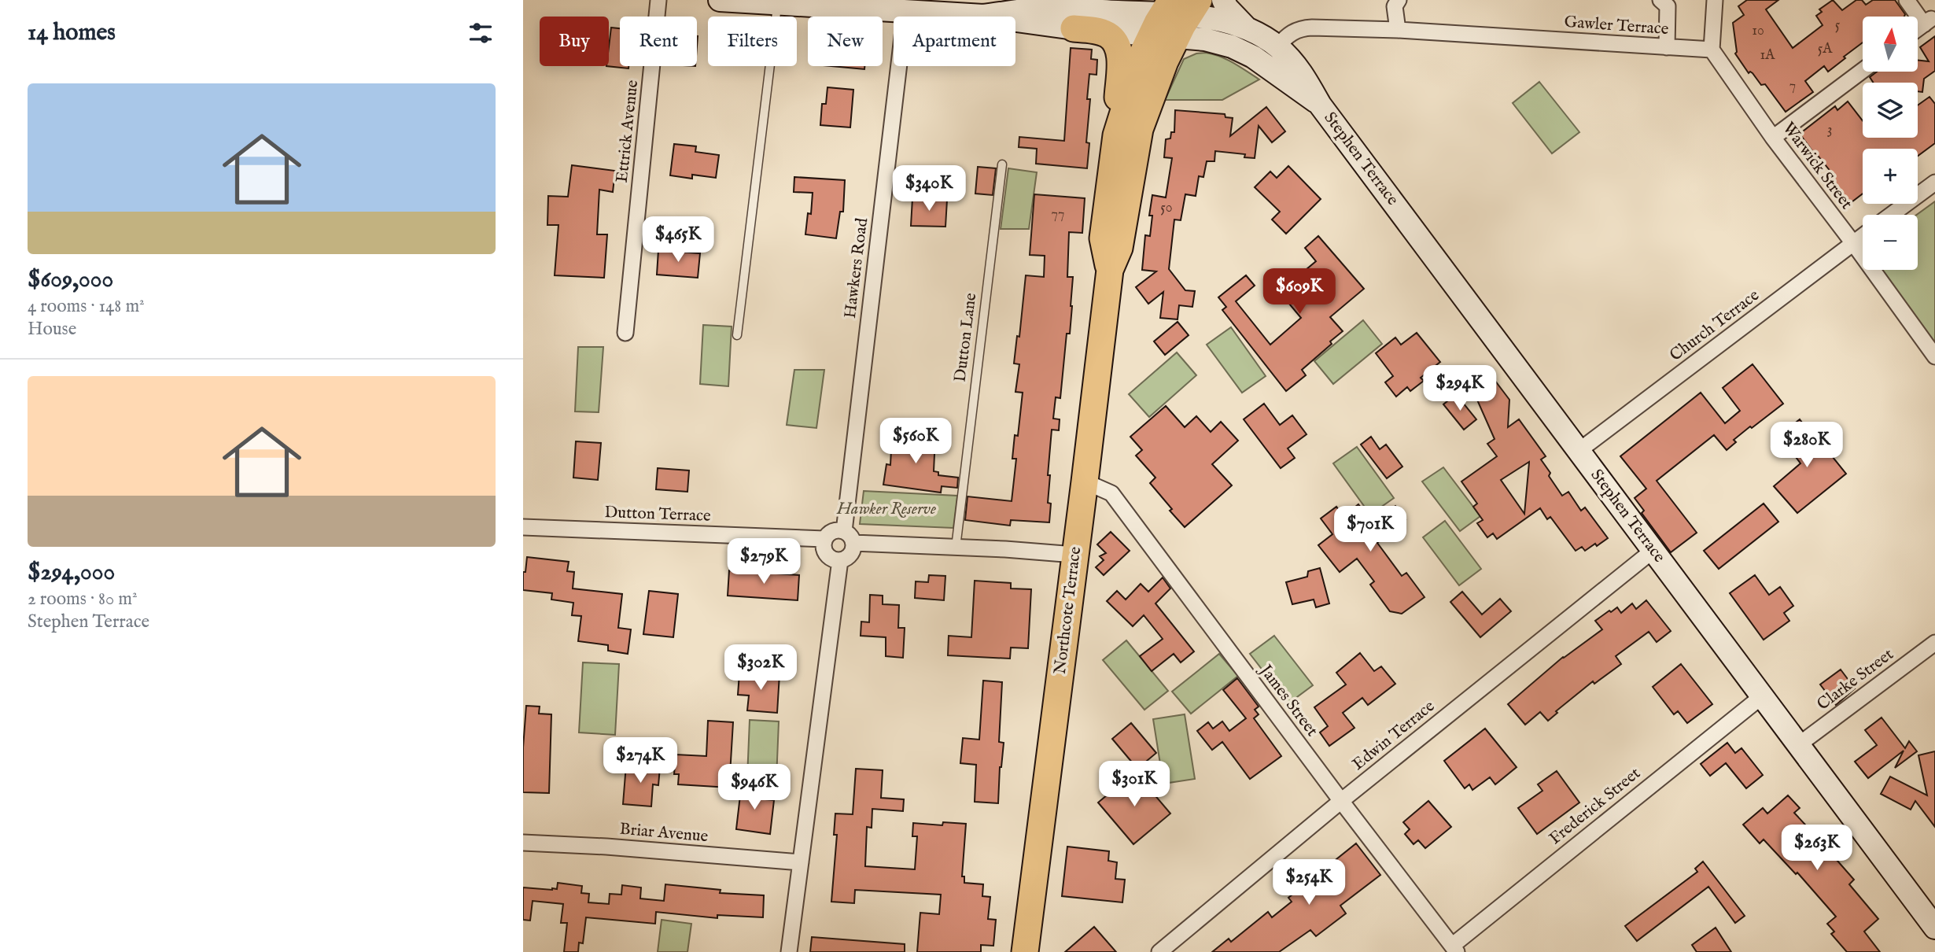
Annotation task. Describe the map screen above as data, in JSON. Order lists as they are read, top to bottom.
{
  "streets": {
    "highway": ["Northcote Terrace"],
    "main road": ["Stephen Terrace"],
    "street": [
      "Gawler Terrace",
      "Ettrick Avenue",
      "Warwick Street",
      "Hawkers Road",
      "Church Terrace",
      "Dutton Terrace",
      "Clarke Street",
      "James Street",
      "Edwin Terrace",
      "Frederick Street",
      "Briar Avenue"
    ],
    "lane": ["Dutton Lane"]
  },
  "crossings": [
    ["Gawler Terrace", "Stephen Terrace"],
    ["Gawler Terrace", "Warwick Street"],
    ["Stephen Terrace", "Church Terrace"],
    ["Stephen Terrace", "Northcote Terrace"],
    ["Stephen Terrace", "Clarke Street"],
    ["Stephen Terrace", "Edwin Terrace"],
    ["Stephen Terrace", "Frederick Street"],
    ["Warwick Street", "Church Terrace"],
    ["Hawkers Road", "Dutton Terrace"],
    ["Northcote Terrace", "James Street"],
    ["James Street", "Edwin Terrace"],
    ["James Street", "Frederick Street"]
  ],
  "parks": ["Hawker Reserve"],
  "house_numbers": [
    "5",
    "10",
    "5A",
    "1A",
    "7",
    "3",
    "50",
    "77"
  ],
  "north": "top",
  "page": {
    "heading": "14 homes",
    "map_buttons": ["+", "−"],
    "chip": [
      "Buy",
      "Rent",
      "Filters",
      "New",
      "Apartment"
    ],
    "list": [
      {
        "name": "$609,000",
        "note": "4 rooms · 148 m² · House"
      },
      {
        "name": "$294,000",
        "note": "2 rooms · 80 m² · Stephen Terrace"
      }
    ],
    "price": [
      "$340K",
      "$465K",
      "$609K",
      "$294K",
      "$560K",
      "$280K",
      "$701K",
      "$279K",
      "$302K",
      "$274K",
      "$301K",
      "$946K",
      "$263K",
      "$254K"
    ]
  }
}
